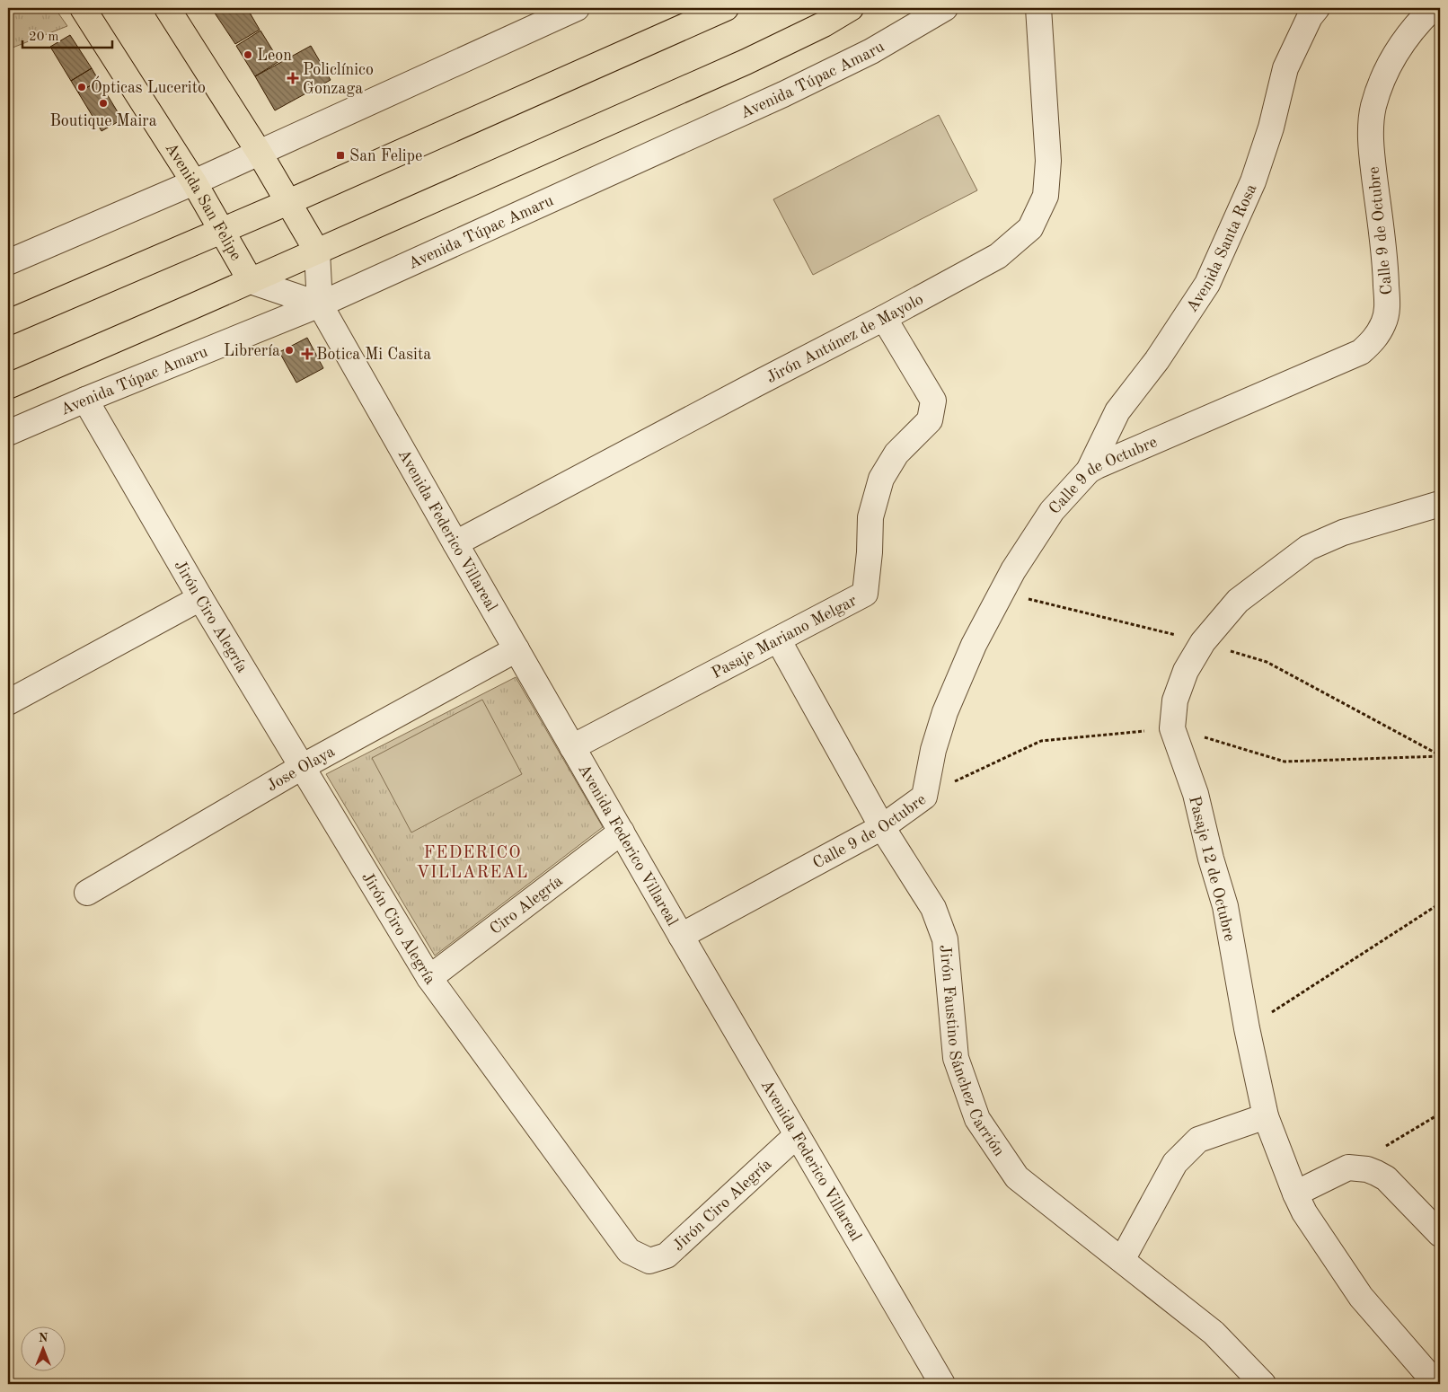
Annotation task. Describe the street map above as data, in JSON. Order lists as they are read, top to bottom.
{
  "streets": {
    "main road": ["Avenida San Felipe"],
    "street": [
      "Avenida Túpac Amaru",
      "Calle 9 de Octubre",
      "Avenida Santa Rosa",
      "Jirón Antúnez de Mayolo",
      "Avenida Federico Villareal",
      "Jirón Ciro Alegría",
      "Pasaje Mariano Melgar",
      "Jose Olaya",
      "Pasaje 12 de Octubre",
      "Ciro Alegría",
      "Jirón Faustino Sánchez Carrión"
    ]
  },
  "crossings": [
    ["Avenida Túpac Amaru", "Avenida Federico Villareal"],
    ["Avenida Túpac Amaru", "Jirón Ciro Alegría"],
    ["Calle 9 de Octubre", "Avenida Santa Rosa"],
    ["Calle 9 de Octubre", "Avenida Federico Villareal"],
    ["Calle 9 de Octubre", "Jirón Faustino Sánchez Carrión"],
    ["Jirón Antúnez de Mayolo", "Avenida Federico Villareal"],
    ["Jirón Antúnez de Mayolo", "Pasaje Mariano Melgar"],
    ["Avenida Federico Villareal", "Jirón Ciro Alegría"],
    ["Avenida Federico Villareal", "Pasaje Mariano Melgar"],
    ["Avenida Federico Villareal", "Jose Olaya"],
    ["Avenida Federico Villareal", "Ciro Alegría"],
    ["Jirón Ciro Alegría", "Jose Olaya"],
    ["Jirón Ciro Alegría", "Ciro Alegría"],
    ["Pasaje Mariano Melgar", "Jirón Faustino Sánchez Carrión"]
  ],
  "districts": ["FEDERICO VILLAREAL"],
  "places": {
    "other": [
      "Leon",
      "Ópticas Lucerito",
      "Boutique Maira",
      "Librería"
    ],
    "health": ["Policlínico Gonzaga", "Botica Mi Casita"],
    "transit": ["San Felipe"]
  },
  "scale_bar": "20 m",
  "north": "top"
}
